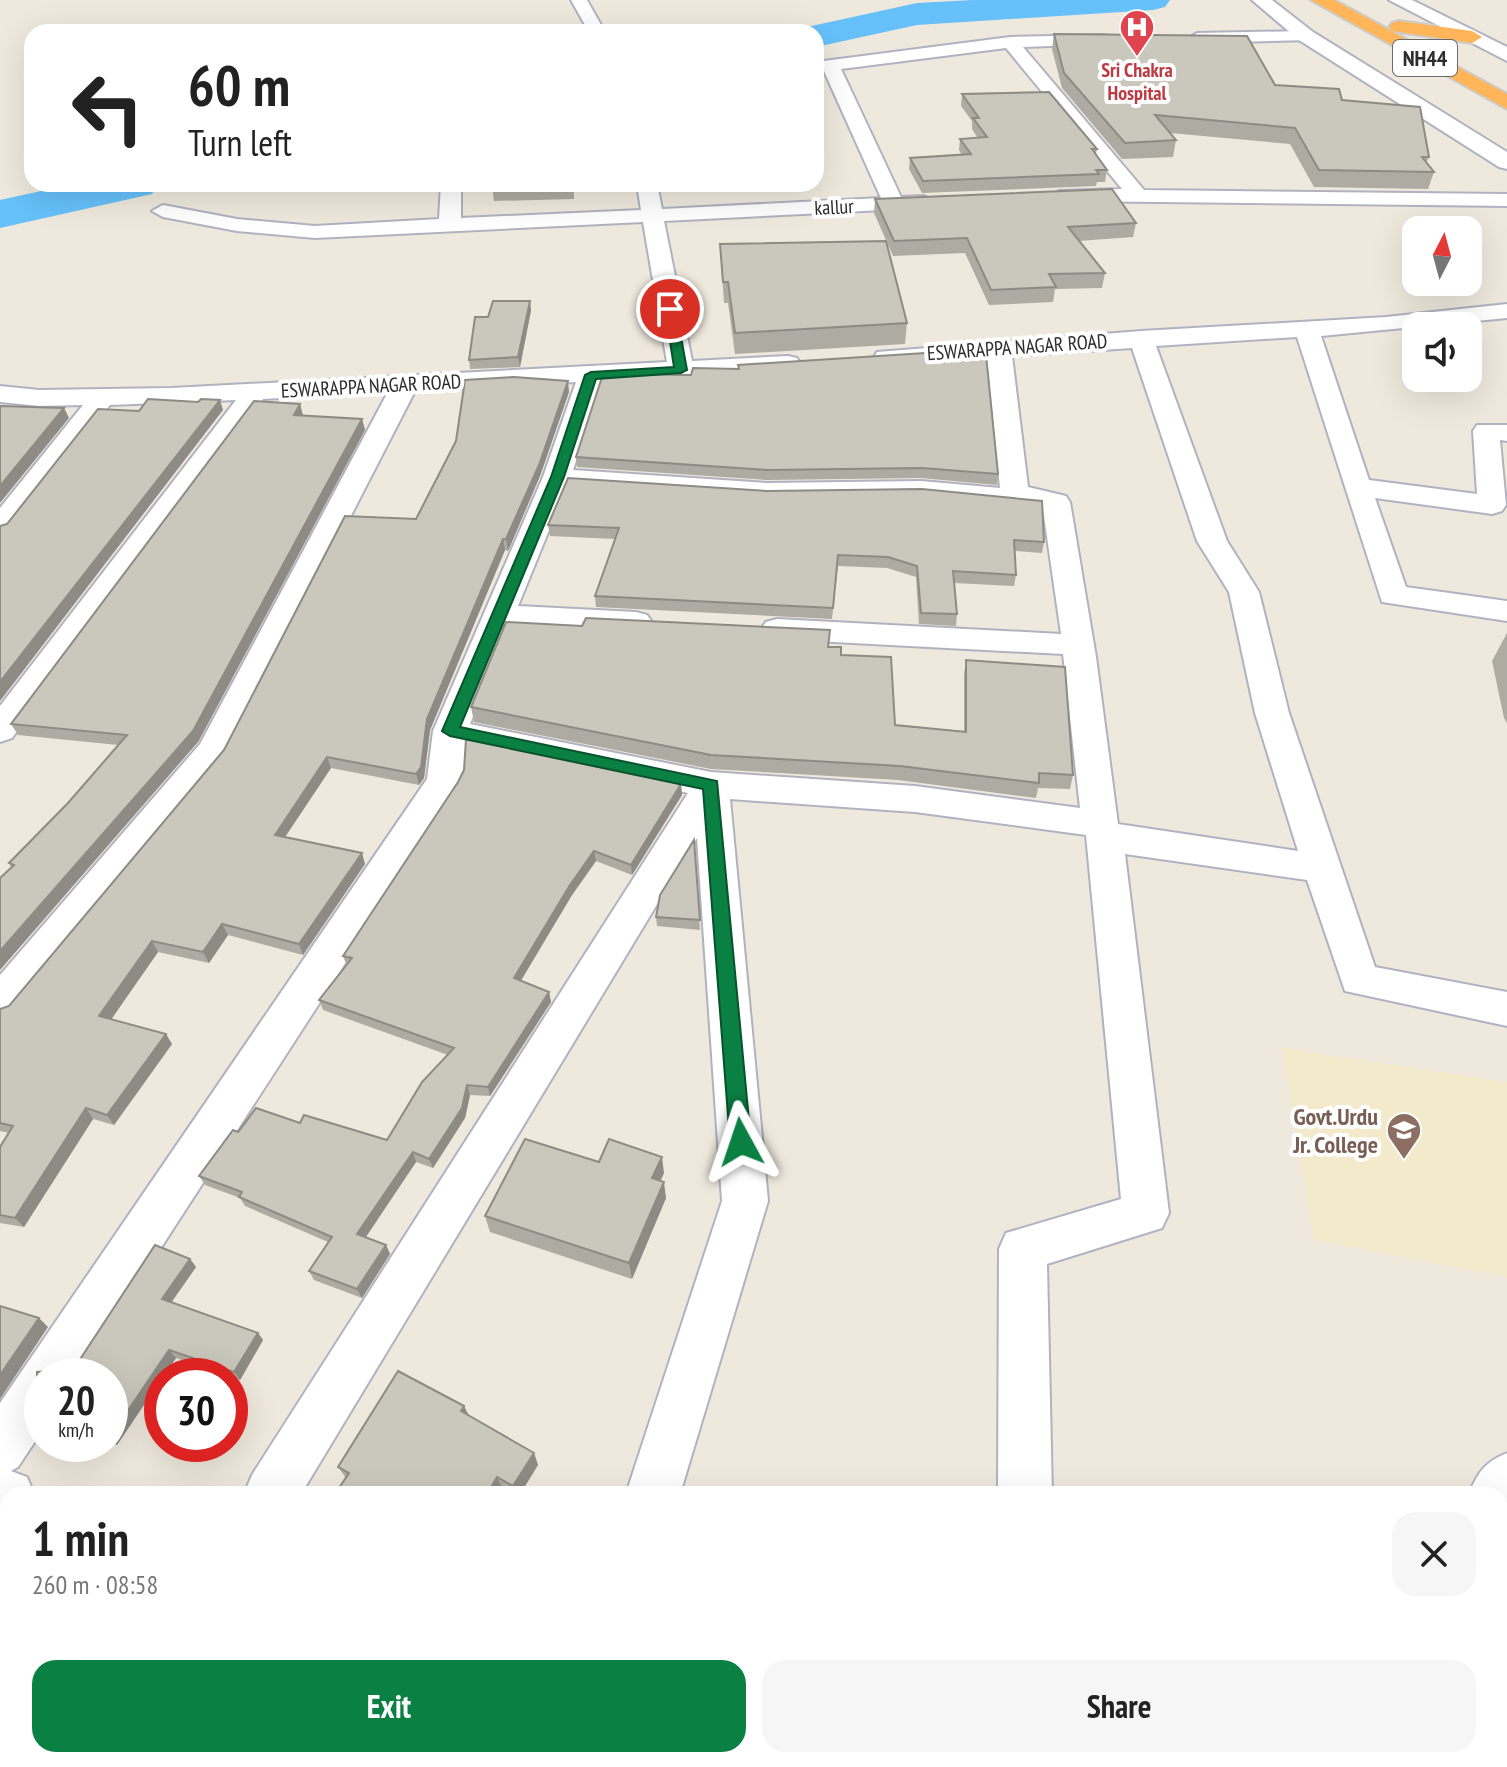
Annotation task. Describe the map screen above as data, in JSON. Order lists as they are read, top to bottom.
{
  "streets": {
    "highway": ["NH44"],
    "street": ["kallur", "ESWARAPPA NAGAR ROAD"]
  },
  "places": {
    "hospital": ["Sri Chakra Hospital"],
    "school or university": ["Govt.Urdu Jr. College"]
  },
  "north": "top",
  "page": {
    "turn": ["60 m", "Turn left"],
    "speed": "20 km/h",
    "limit": "30",
    "heading": ["1 min", "260 m · 08:58"],
    "buttons": ["Exit", "Share"]
  }
}
